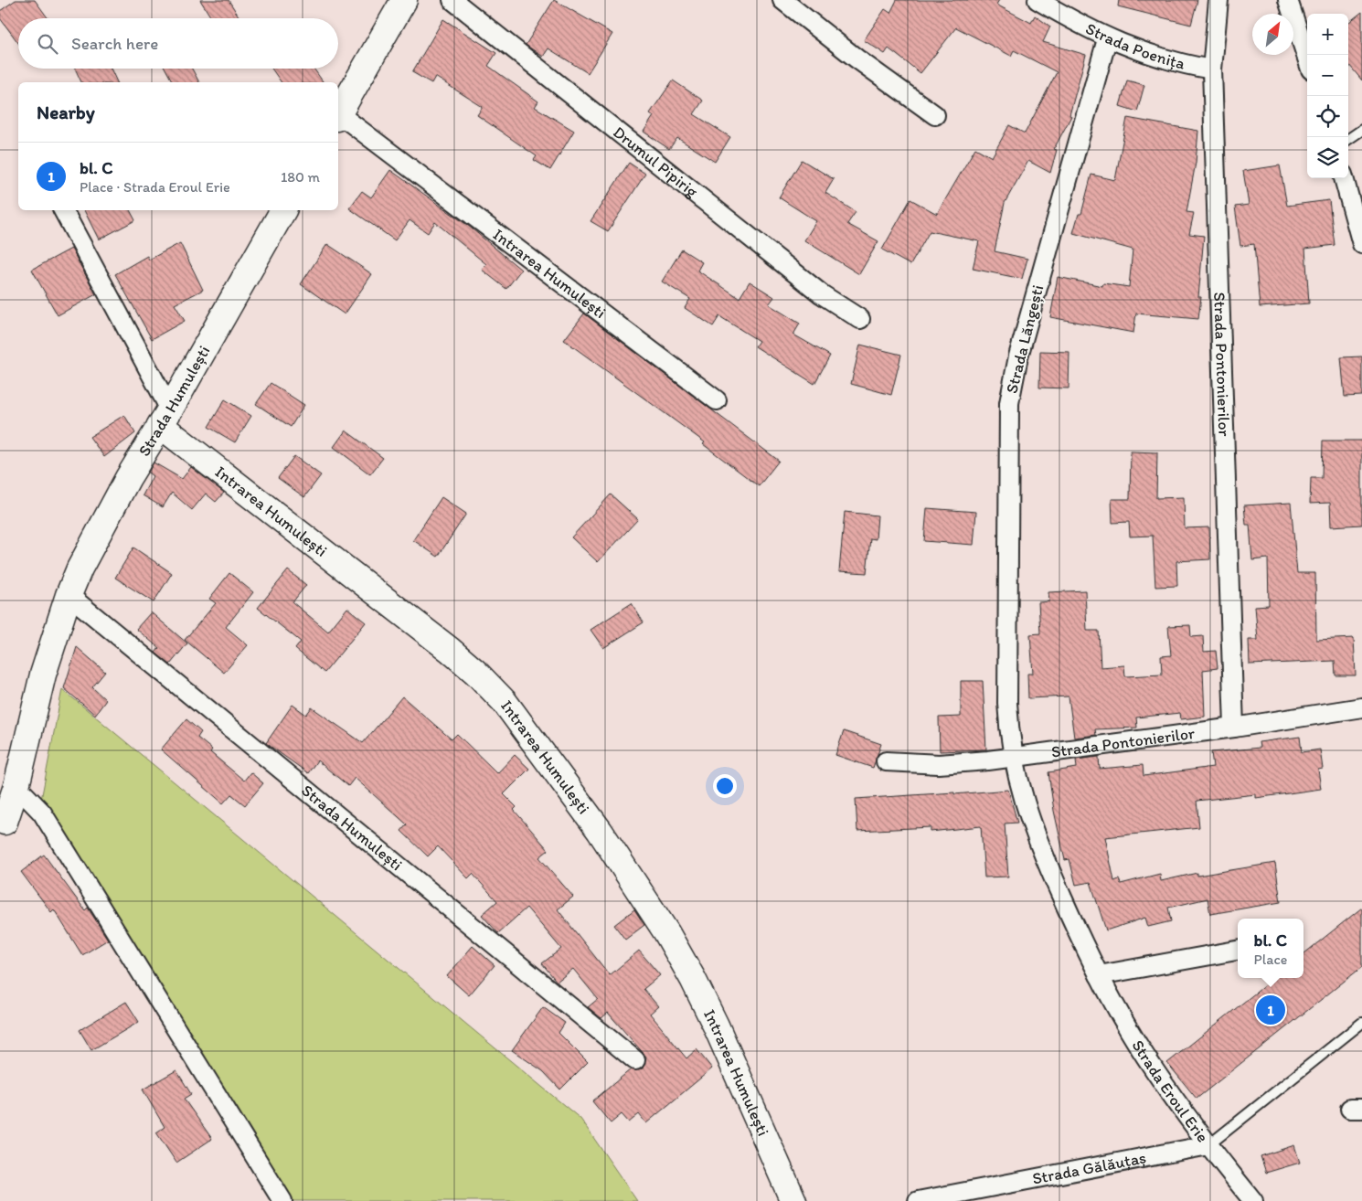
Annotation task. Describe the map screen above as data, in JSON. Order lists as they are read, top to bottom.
{
  "streets": {
    "street": [
      "Strada Poenița",
      "Drumul Pipirig",
      "Intrarea Humulești",
      "Strada Lăngești",
      "Strada Pontonierilor",
      "Strada Humulești",
      "Strada Eroul Erie",
      "Strada Gălăuțaș"
    ]
  },
  "crossings": [
    ["Strada Poenița", "Strada Lăngești"],
    ["Strada Poenița", "Strada Pontonierilor"],
    ["Intrarea Humulești", "Strada Humulești"],
    ["Strada Lăngești", "Strada Pontonierilor"],
    ["Strada Lăngești", "Strada Eroul Erie"],
    ["Strada Pontonierilor", "Strada Eroul Erie"],
    ["Strada Eroul Erie", "Strada Gălăuțaș"]
  ],
  "north": "top right",
  "page": {
    "map_buttons": ["+", "−"],
    "search": "Search here",
    "heading": "Nearby",
    "list": [
      {
        "mark": "1",
        "name": "bl. C",
        "note": "Place · Strada Eroul Erie",
        "value": "180 m"
      }
    ],
    "popup": ["bl. C", "Place"],
    "pins": "1"
  }
}
